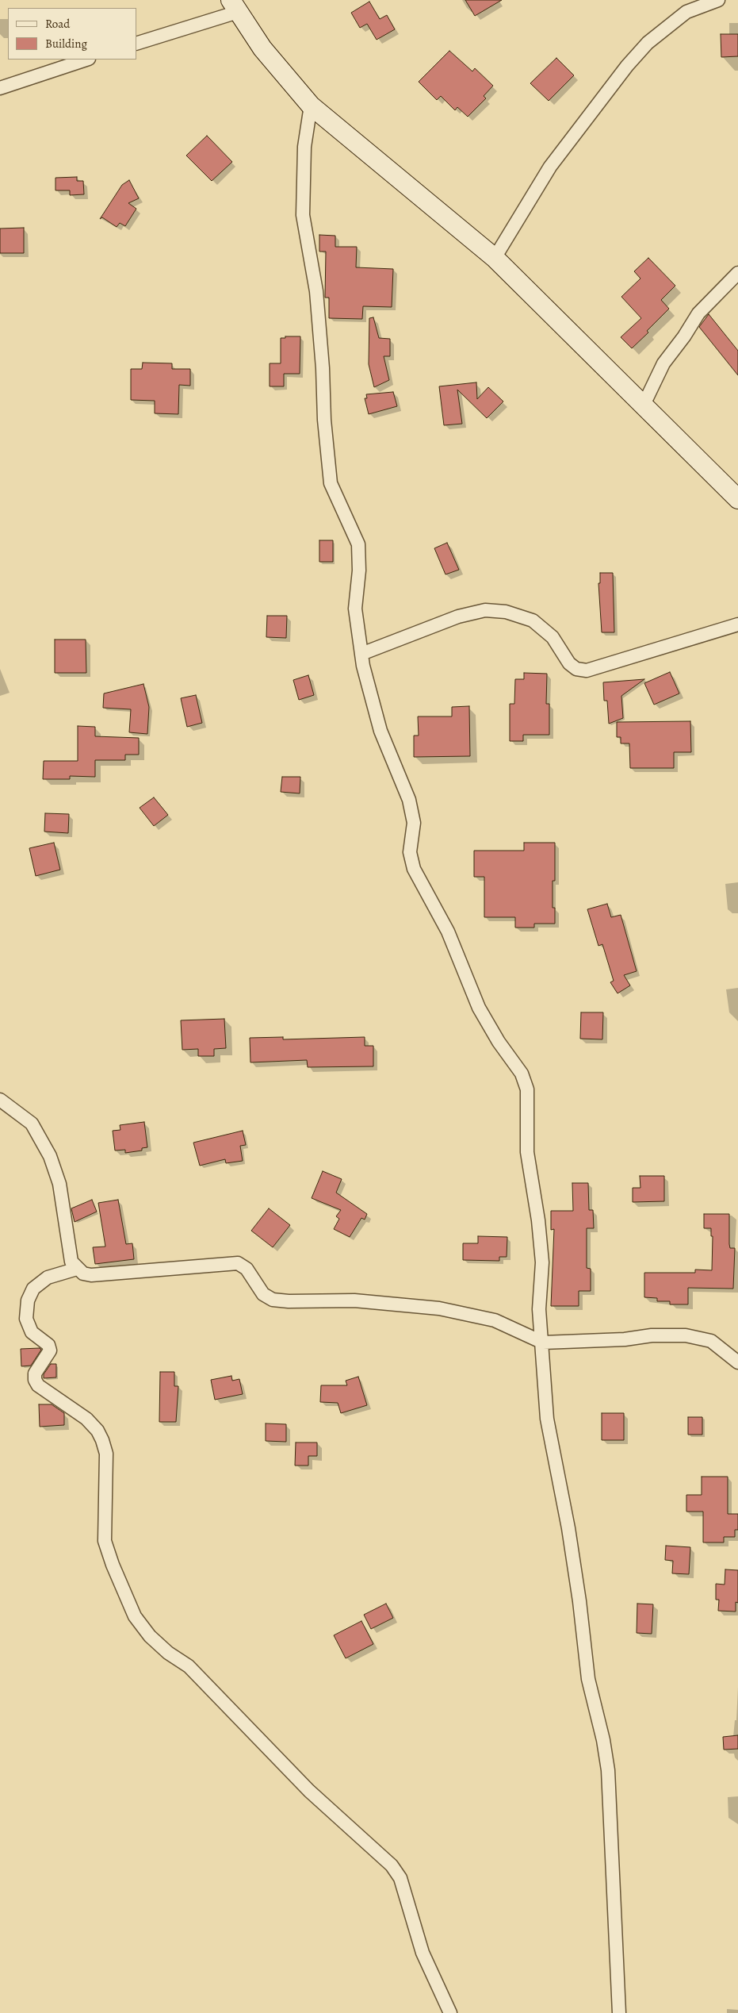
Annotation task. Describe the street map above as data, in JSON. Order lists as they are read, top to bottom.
{
  "legend": ["Road", "Building"]
}
